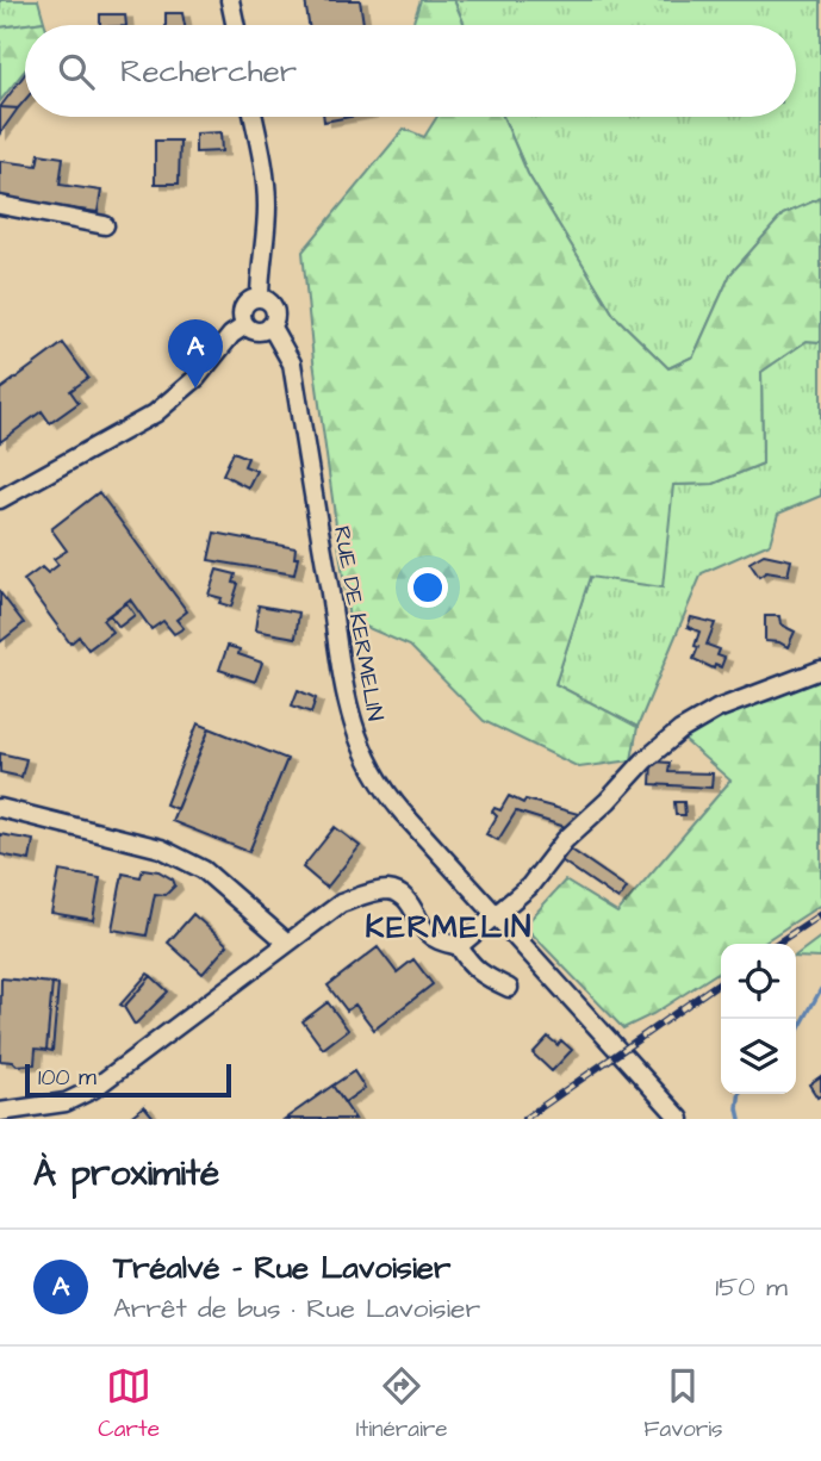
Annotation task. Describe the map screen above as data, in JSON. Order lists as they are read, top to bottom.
{
  "streets": {
    "street": ["RUE DE KERMELIN"]
  },
  "districts": ["KERMELIN"],
  "scale_bar": "100 m",
  "page": {
    "search": "Rechercher",
    "pins": "A",
    "scale": "100 m",
    "heading": "À proximité",
    "list": [
      {
        "mark": "A",
        "name": "Tréalvé - Rue Lavoisier",
        "note": "Arrêt de bus · Rue Lavoisier",
        "value": "150 m"
      }
    ],
    "nav": ["Carte", "Itinéraire", "Favoris"]
  }
}
